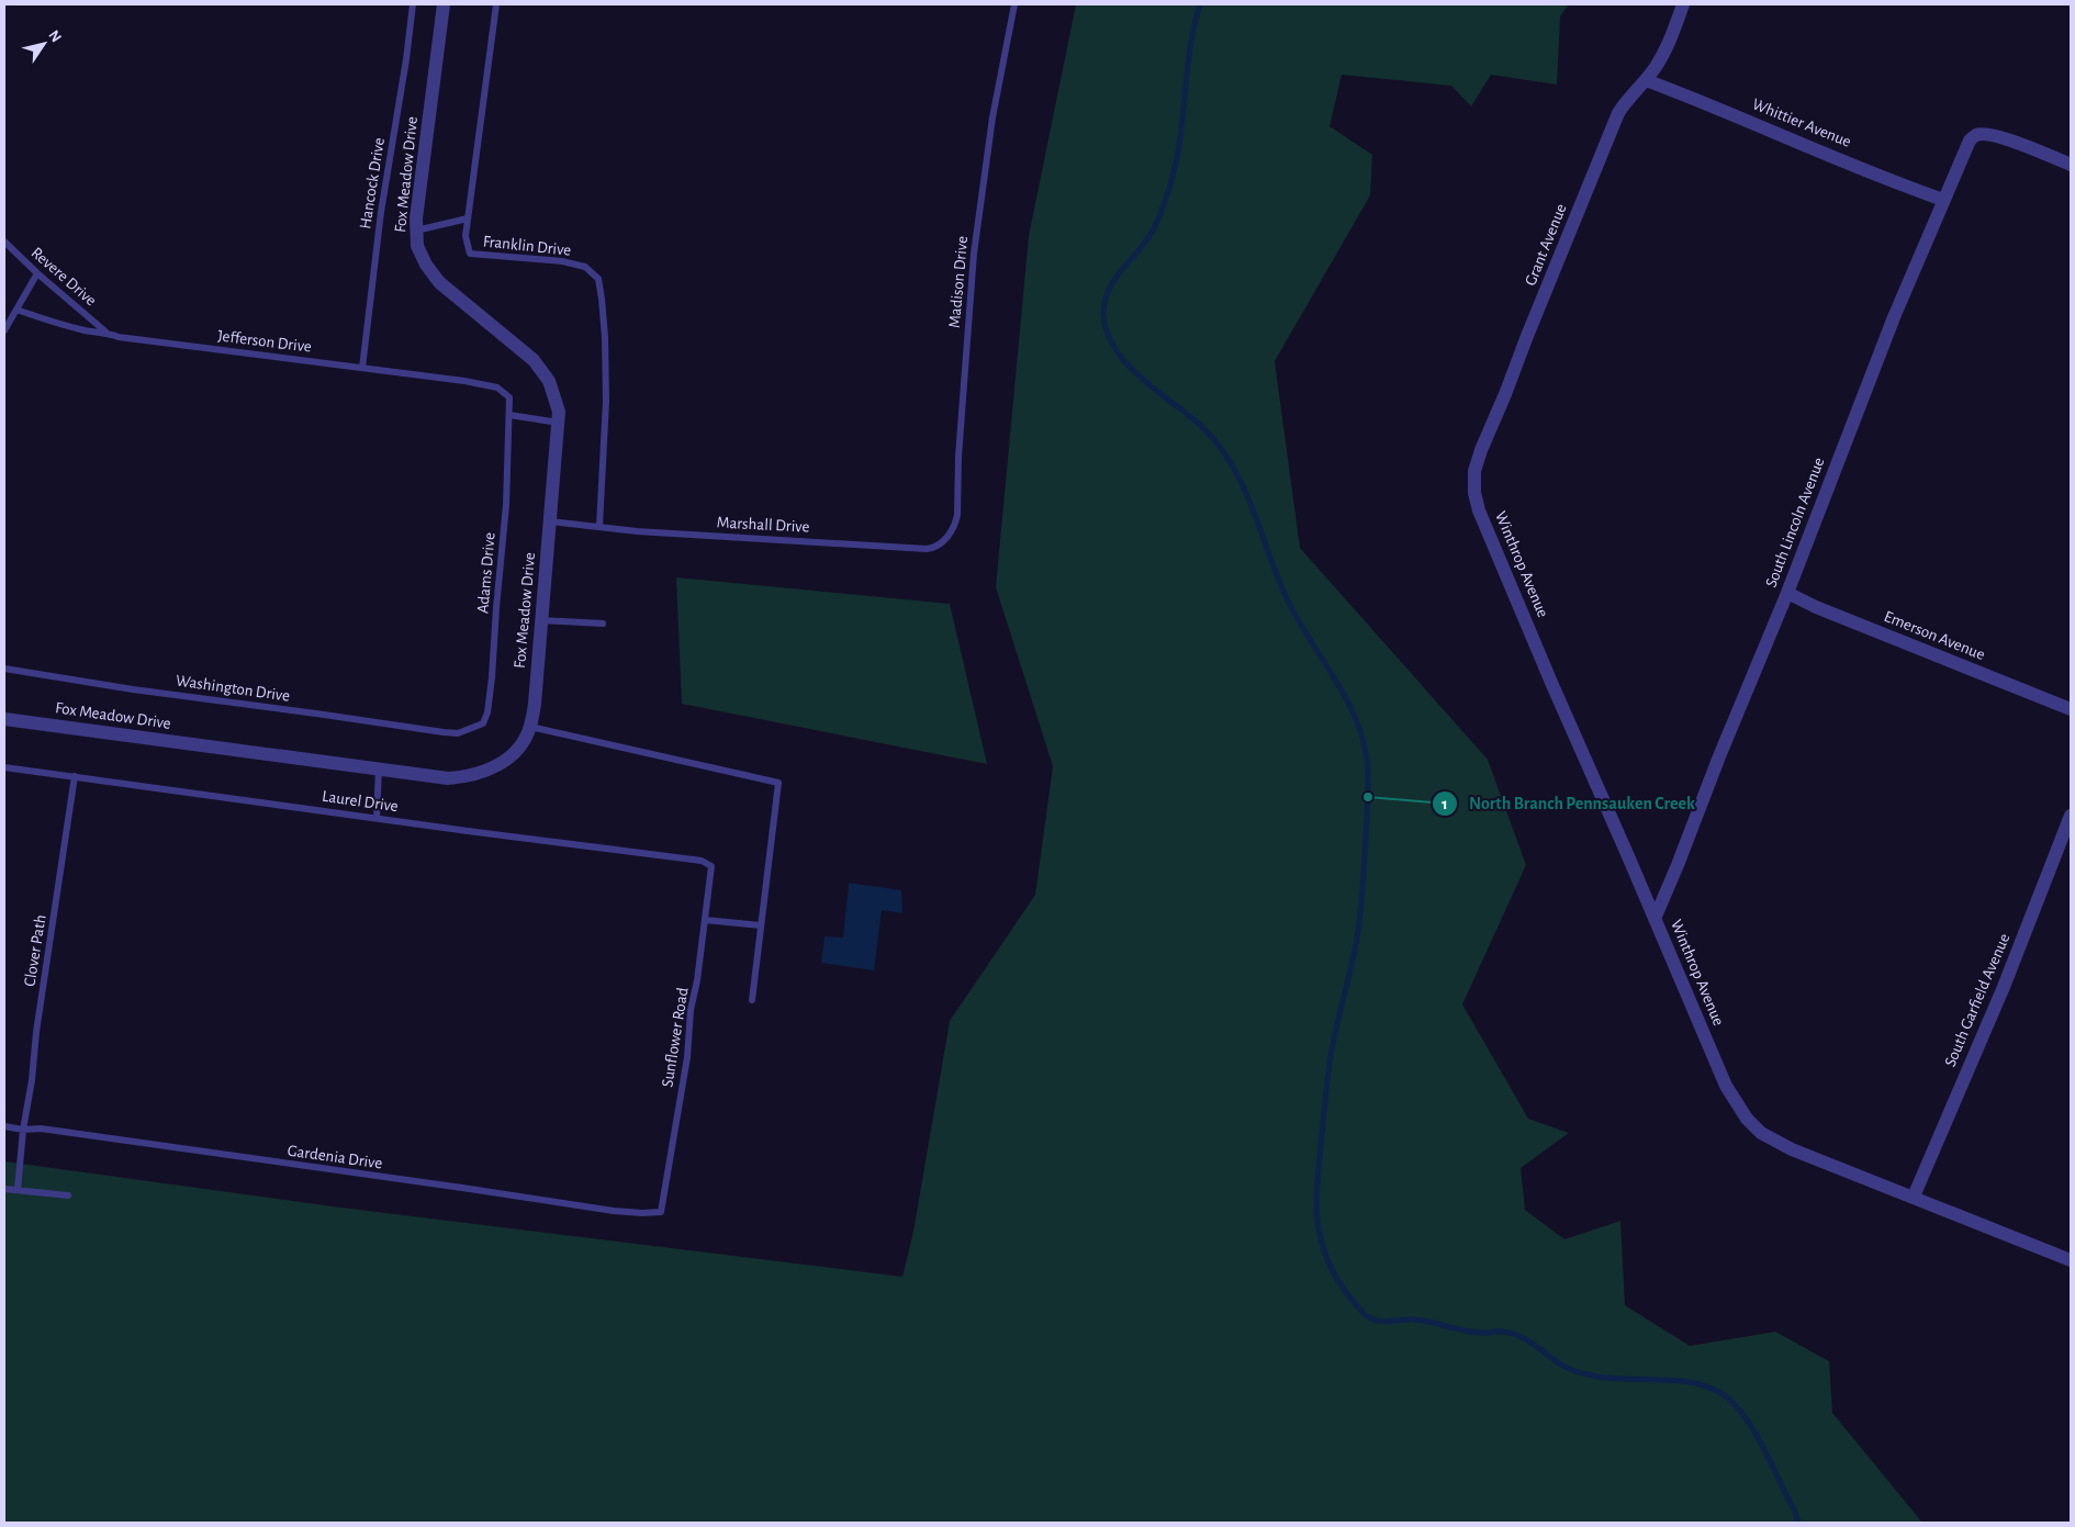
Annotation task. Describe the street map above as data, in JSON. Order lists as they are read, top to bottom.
{
  "streets": {
    "street": [
      "Whittier Avenue",
      "Fox Meadow Drive",
      "Grant Avenue",
      "South Lincoln Avenue",
      "Winthrop Avenue",
      "Emerson Avenue",
      "South Garfield Avenue"
    ],
    "lane": [
      "Hancock Drive",
      "Franklin Drive",
      "Revere Drive",
      "Madison Drive",
      "Jefferson Drive",
      "Marshall Drive",
      "Adams Drive",
      "Washington Drive",
      "Laurel Drive",
      "Clover Path",
      "Sunflower Road",
      "Gardenia Drive"
    ]
  },
  "crossings": [
    ["Whittier Avenue", "Grant Avenue"],
    ["Whittier Avenue", "South Lincoln Avenue"],
    ["Hancock Drive", "Jefferson Drive"],
    ["Grant Avenue", "Winthrop Avenue"],
    ["Franklin Drive", "Marshall Drive"],
    ["Revere Drive", "Jefferson Drive"],
    ["Madison Drive", "Marshall Drive"],
    ["Jefferson Drive", "Adams Drive"],
    ["South Lincoln Avenue", "Winthrop Avenue"],
    ["South Lincoln Avenue", "Emerson Avenue"],
    ["Winthrop Avenue", "South Garfield Avenue"],
    ["Adams Drive", "Washington Drive"],
    ["Laurel Drive", "Clover Path"],
    ["Laurel Drive", "Sunflower Road"],
    ["Clover Path", "Gardenia Drive"],
    ["Sunflower Road", "Gardenia Drive"]
  ],
  "places": ["North Branch Pennsauken Creek"],
  "north": "top right"
}
